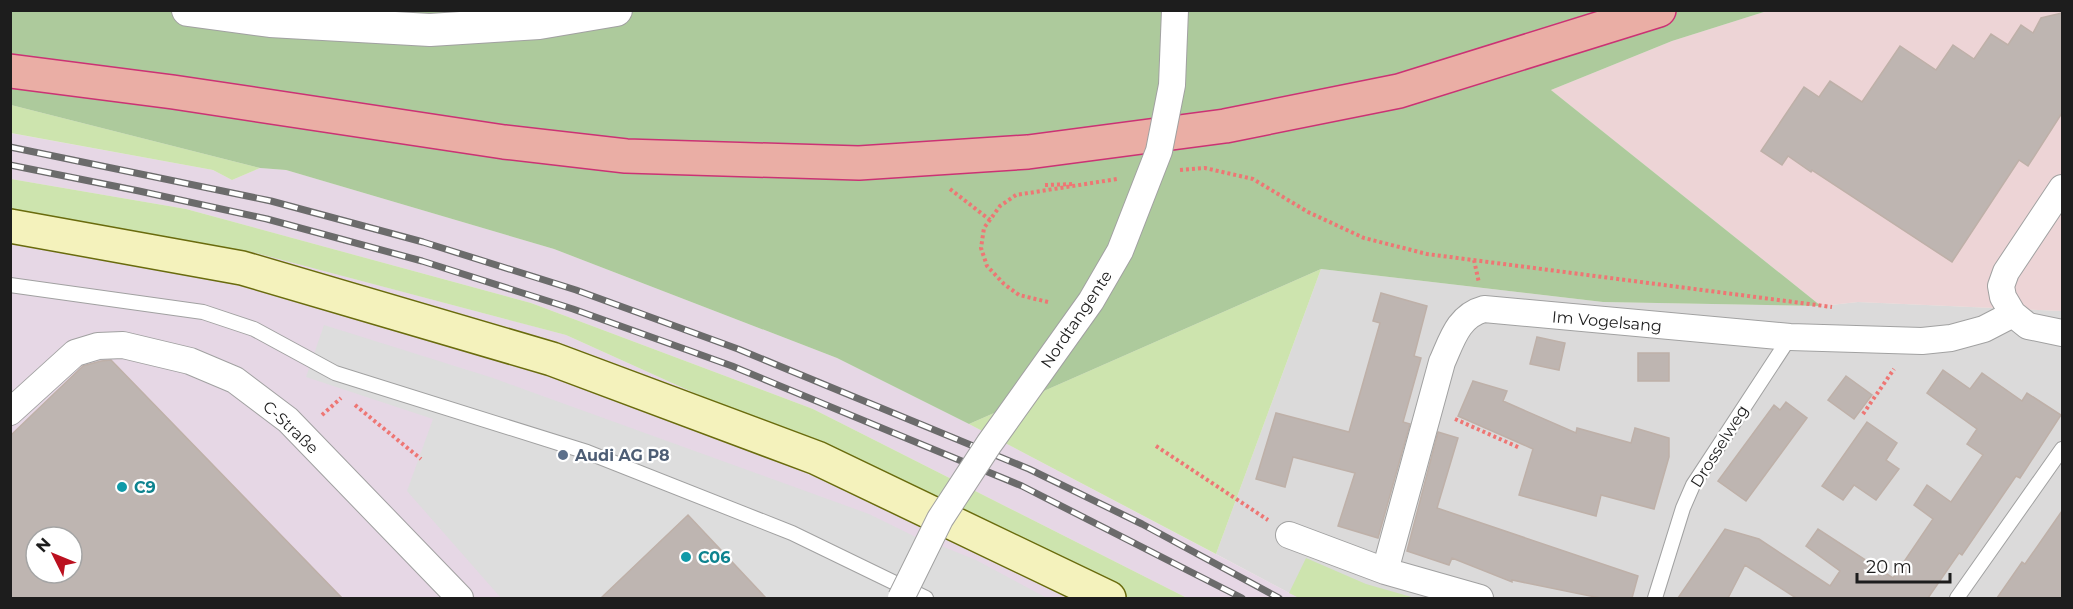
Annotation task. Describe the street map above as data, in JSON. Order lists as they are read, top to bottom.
{
  "streets": {
    "street": ["Nordtangente", "Im Vogelsang", "C-Straße"],
    "lane": ["Drosselweg"]
  },
  "crossings": [
    ["Im Vogelsang", "Drosselweg"]
  ],
  "places": ["Audi AG P8", "C9", "C06"],
  "scale_bar": "20 m",
  "north": "top left"
}
